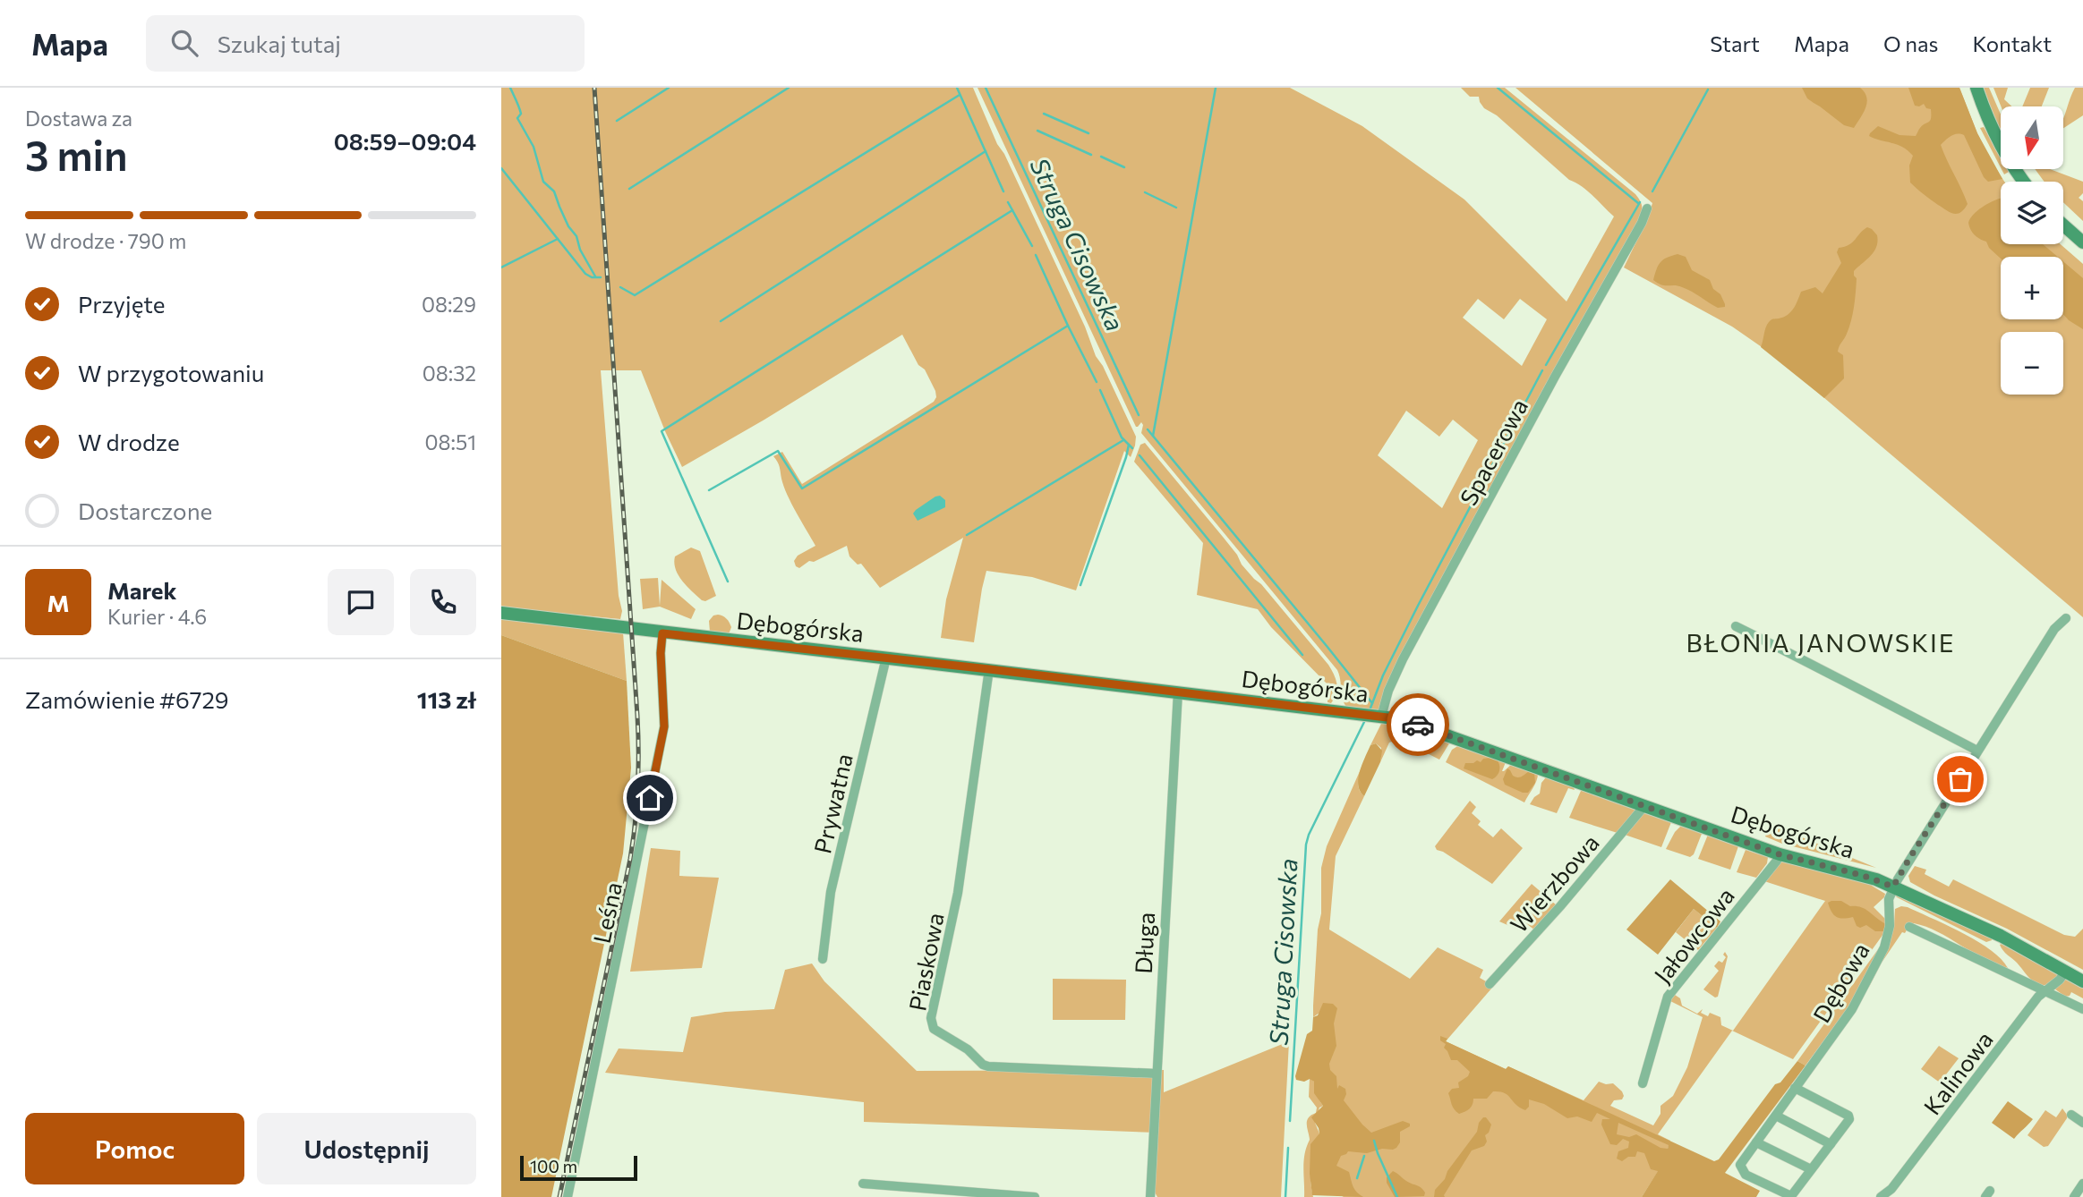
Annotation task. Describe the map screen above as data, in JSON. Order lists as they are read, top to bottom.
{
  "streets": {
    "street": [
      "Spacerowa",
      "Dębogórska",
      "Prywatna",
      "Wierzbowa",
      "Leśna",
      "Jałowcowa",
      "Długa",
      "Piaskowa",
      "Dębowa",
      "Kalinowa"
    ]
  },
  "crossings": [
    ["Spacerowa", "Dębogórska"],
    ["Dębogórska", "Prywatna"],
    ["Dębogórska", "Wierzbowa"],
    ["Dębogórska", "Leśna"],
    ["Dębogórska", "Jałowcowa"],
    ["Dębogórska", "Długa"],
    ["Dębogórska", "Piaskowa"],
    ["Dębogórska", "Dębowa"],
    ["Dębogórska", "Kalinowa"],
    ["Długa", "Piaskowa"]
  ],
  "districts": ["BŁONIA JANOWSKIE"],
  "water": ["Struga Cisowska"],
  "scale_bar": "100 m",
  "north": "bottom",
  "page": {
    "header": "Mapa",
    "search": "Szukaj tutaj",
    "nav": [
      "Start",
      "Mapa",
      "O nas",
      "Kontakt"
    ],
    "heading": ["3 min", "Dostawa za", "08:59–09:04"],
    "panel": [
      "Marek",
      "Kurier · 4.6",
      "Zamówienie #6729",
      "113 zł"
    ],
    "map_buttons": ["+", "−"],
    "bar": "W drodze · 790 m",
    "list": [
      ["Przyjęte", "08:29"],
      ["W przygotowaniu", "08:32"],
      ["W drodze", "08:51"],
      "Dostarczone"
    ],
    "round": "M",
    "buttons": ["Pomoc", "Udostępnij"],
    "scale": "100 m"
  }
}
